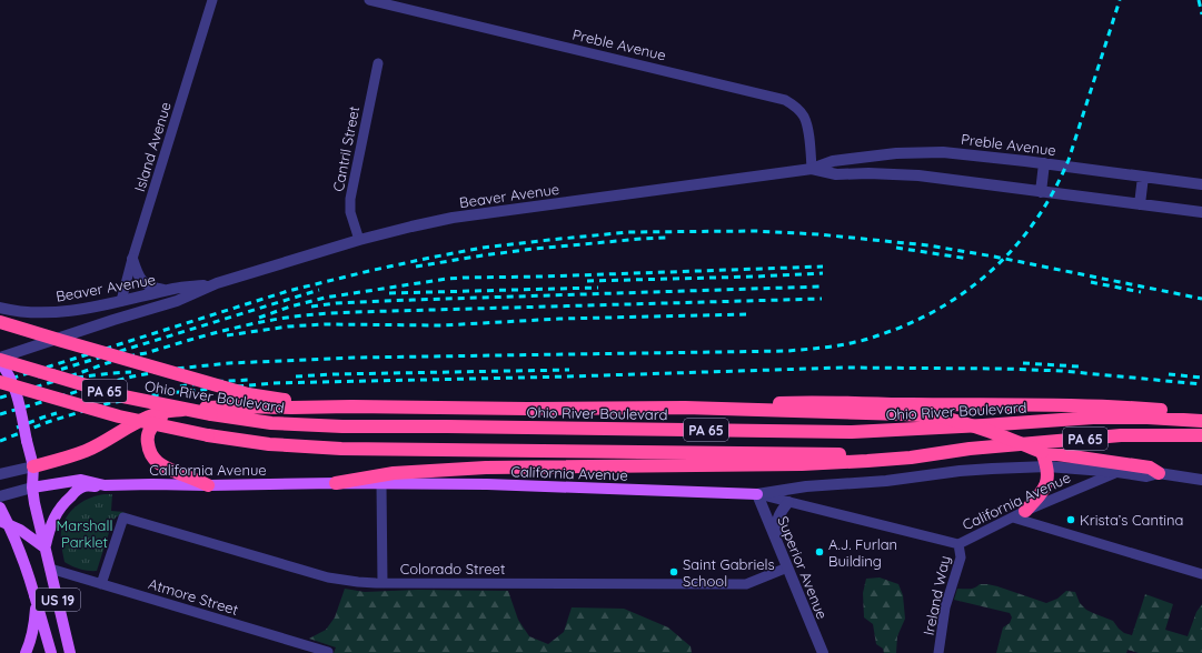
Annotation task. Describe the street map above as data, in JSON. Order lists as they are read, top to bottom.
{
  "streets": {
    "highway": ["PA 65", "Ohio River Boulevard"],
    "main road": ["California Avenue", "US 19"],
    "street": [
      "Preble Avenue",
      "Island Avenue",
      "Cantril Street",
      "Beaver Avenue",
      "Superior Avenue",
      "Colorado Street",
      "Ireland Way",
      "Atmore Street"
    ]
  },
  "crossings": [
    ["Preble Avenue", "Beaver Avenue"],
    ["Island Avenue", "Beaver Avenue"],
    ["Cantril Street", "Beaver Avenue"],
    ["Beaver Avenue", "Ohio River Boulevard"],
    ["Beaver Avenue", "US 19"],
    ["Ohio River Boulevard", "US 19"],
    ["California Avenue", "Superior Avenue"],
    ["California Avenue", "Ireland Way"],
    ["California Avenue", "US 19"],
    ["Superior Avenue", "Colorado Street"],
    ["Colorado Street", "Atmore Street"],
    ["Atmore Street", "US 19"]
  ],
  "parks": ["Marshall Parklet"],
  "places": ["Krista’s Cantina", "A.J. Furlan Building", "Saint Gabriels School"]
}
